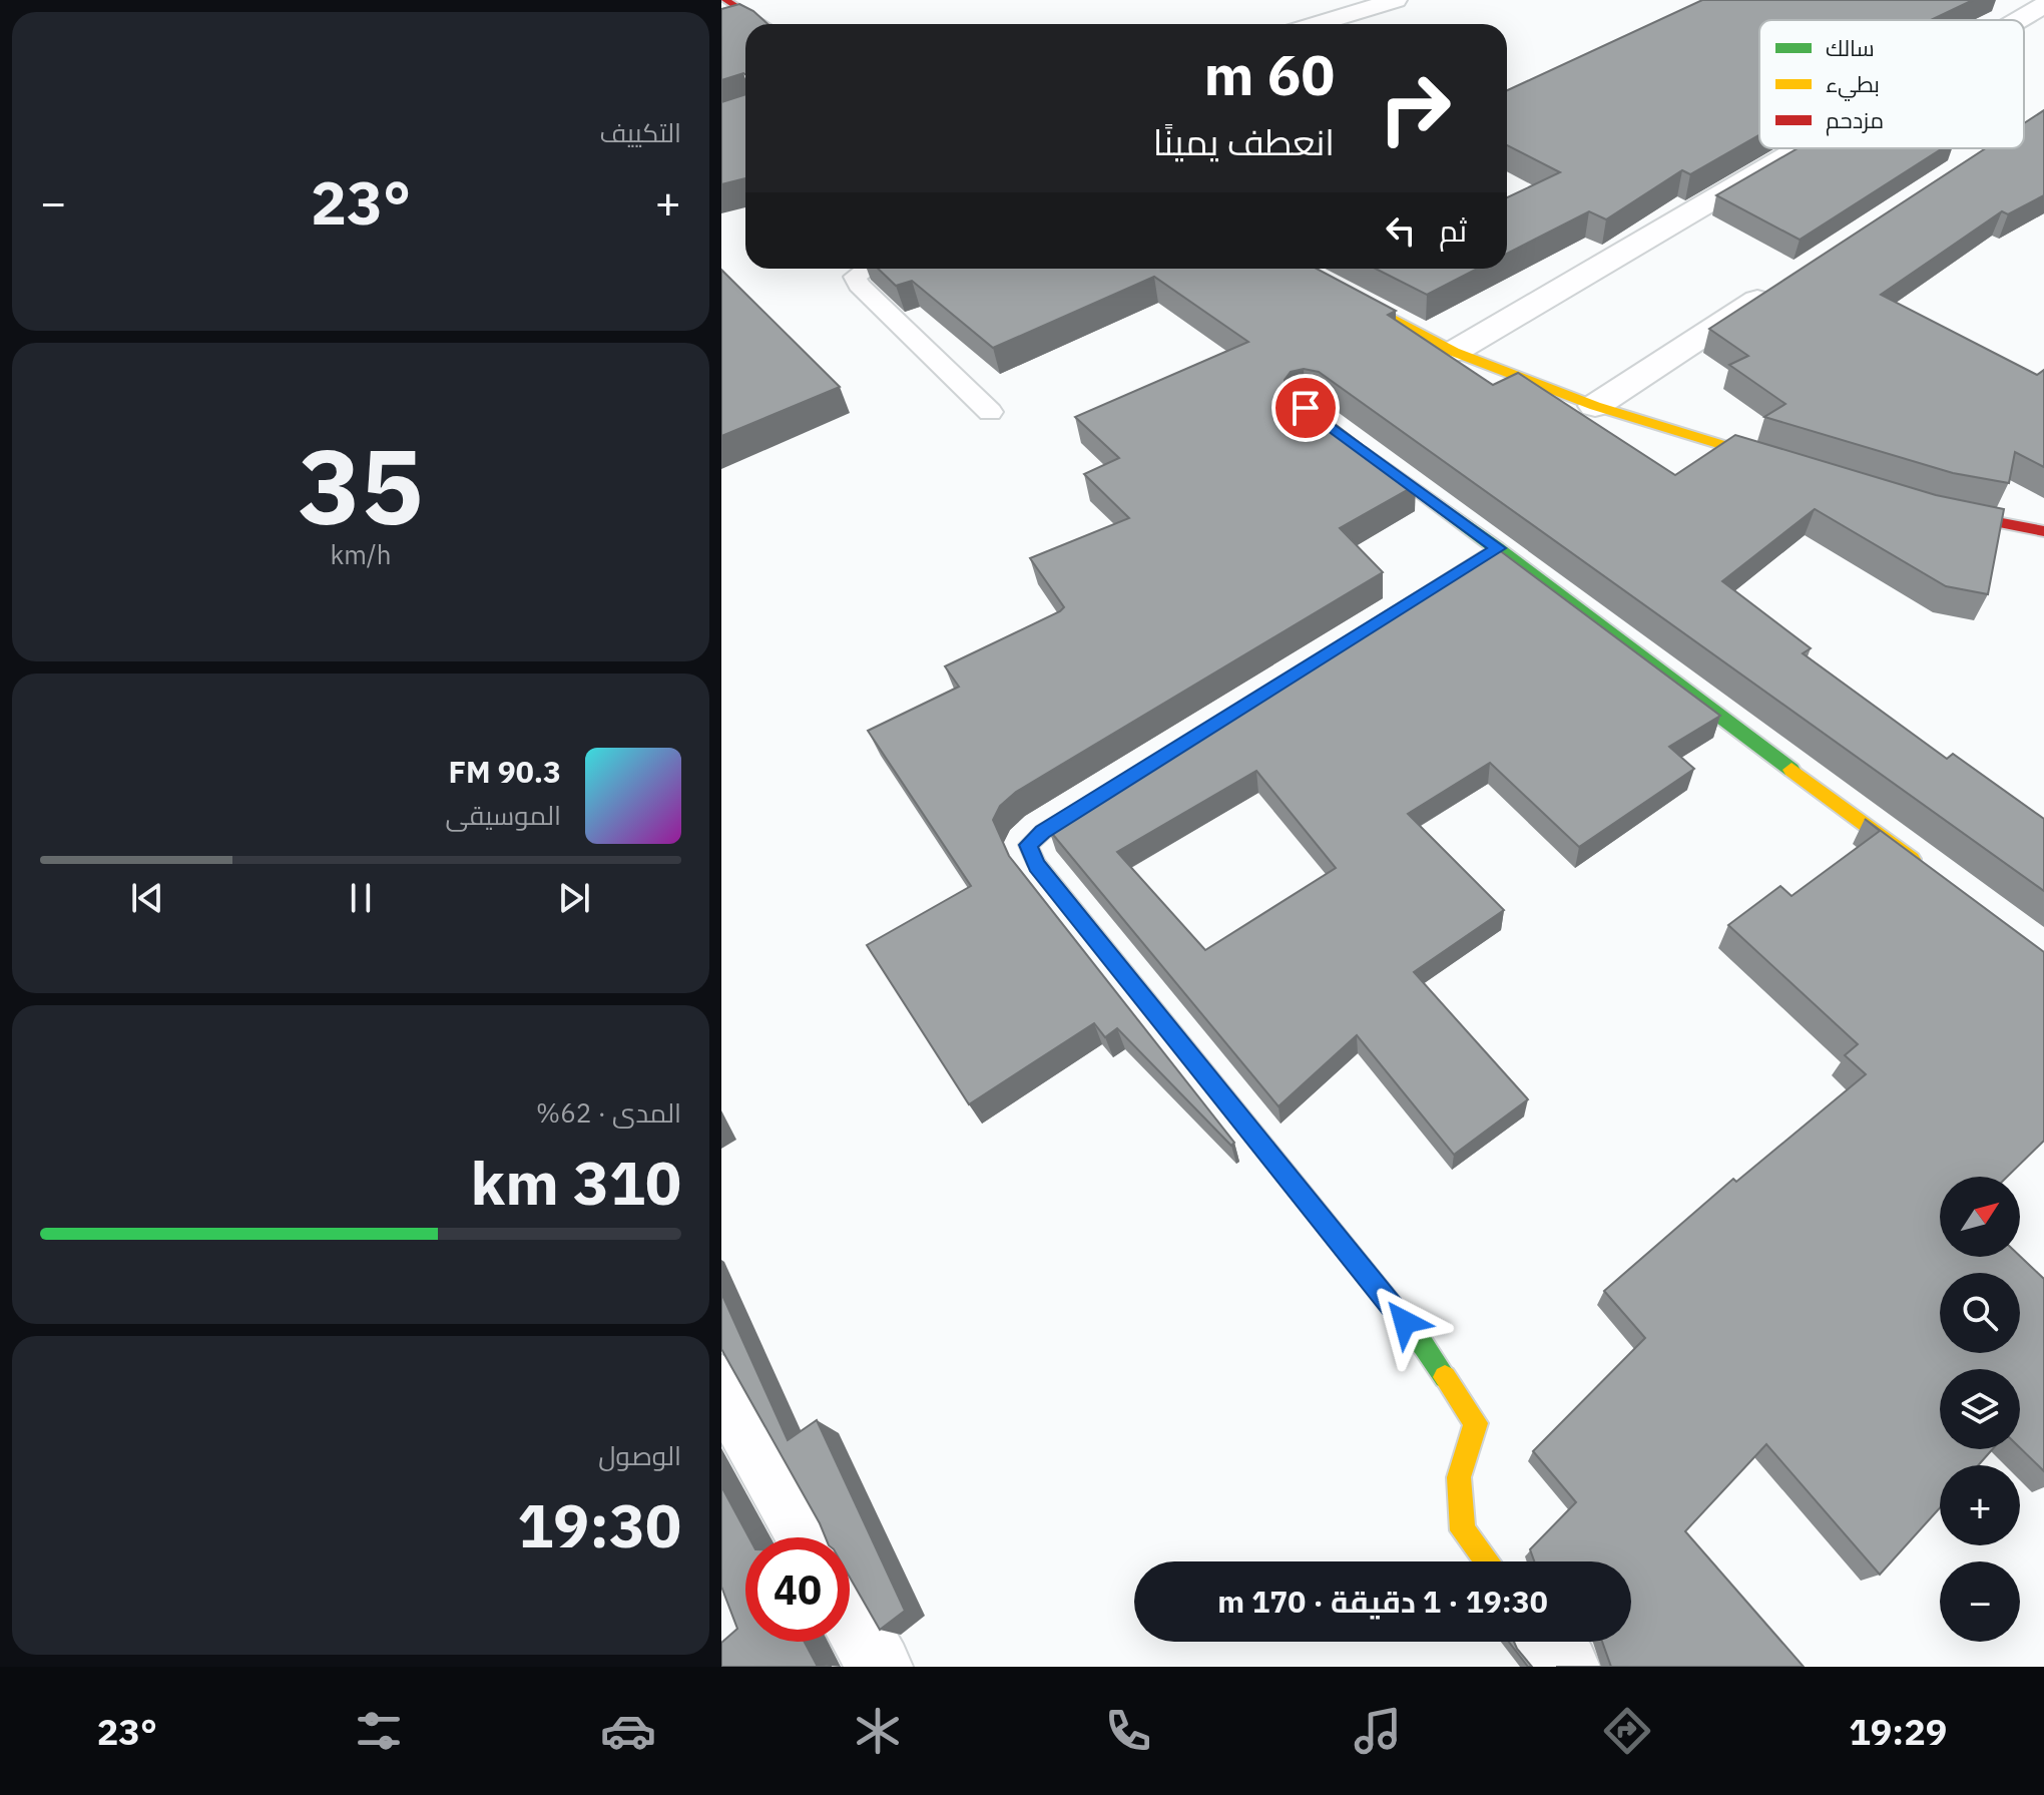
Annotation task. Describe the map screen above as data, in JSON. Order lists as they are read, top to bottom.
{
  "legend": ["سالك", "بطيء", "مزدحم"],
  "north": "top right",
  "page": {
    "tile": [
      "التكييف",
      ["35", "km/h"],
      ["المدى · 62%", "310 km"],
      ["الوصول", "19:30"]
    ],
    "turn": ["60 m", "انعطف يمينًا"],
    "heat": ["−", "23°", "+"],
    "then": "ثم",
    "song": ["90.3 FM", "الموسيقى"],
    "map_buttons": ["+", "−"],
    "limit": "40",
    "trip": "19:30 · 1 دقيقة · 170 m",
    "tabs": ["19:29", "23°"]
  }
}
